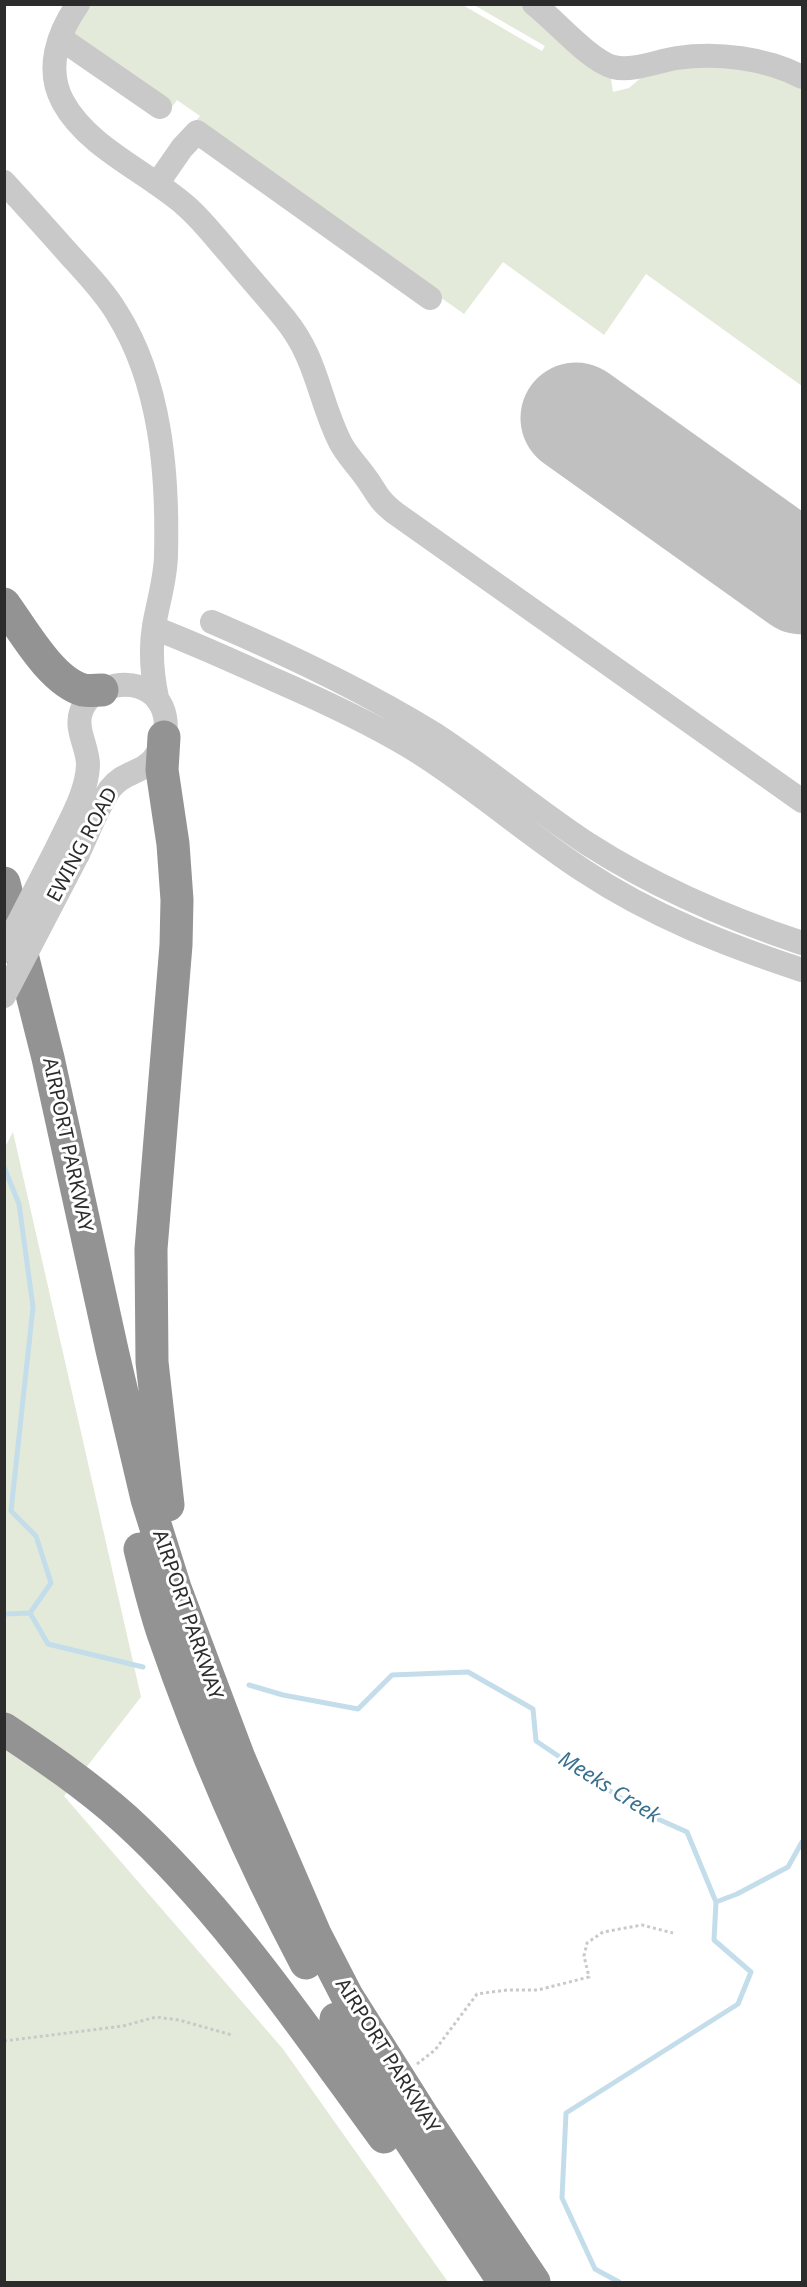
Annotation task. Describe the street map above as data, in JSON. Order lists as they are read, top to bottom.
{
  "streets": {
    "highway": ["AIRPORT PARKWAY"],
    "street": ["EWING ROAD"]
  },
  "water": ["Meeks Creek"]
}
